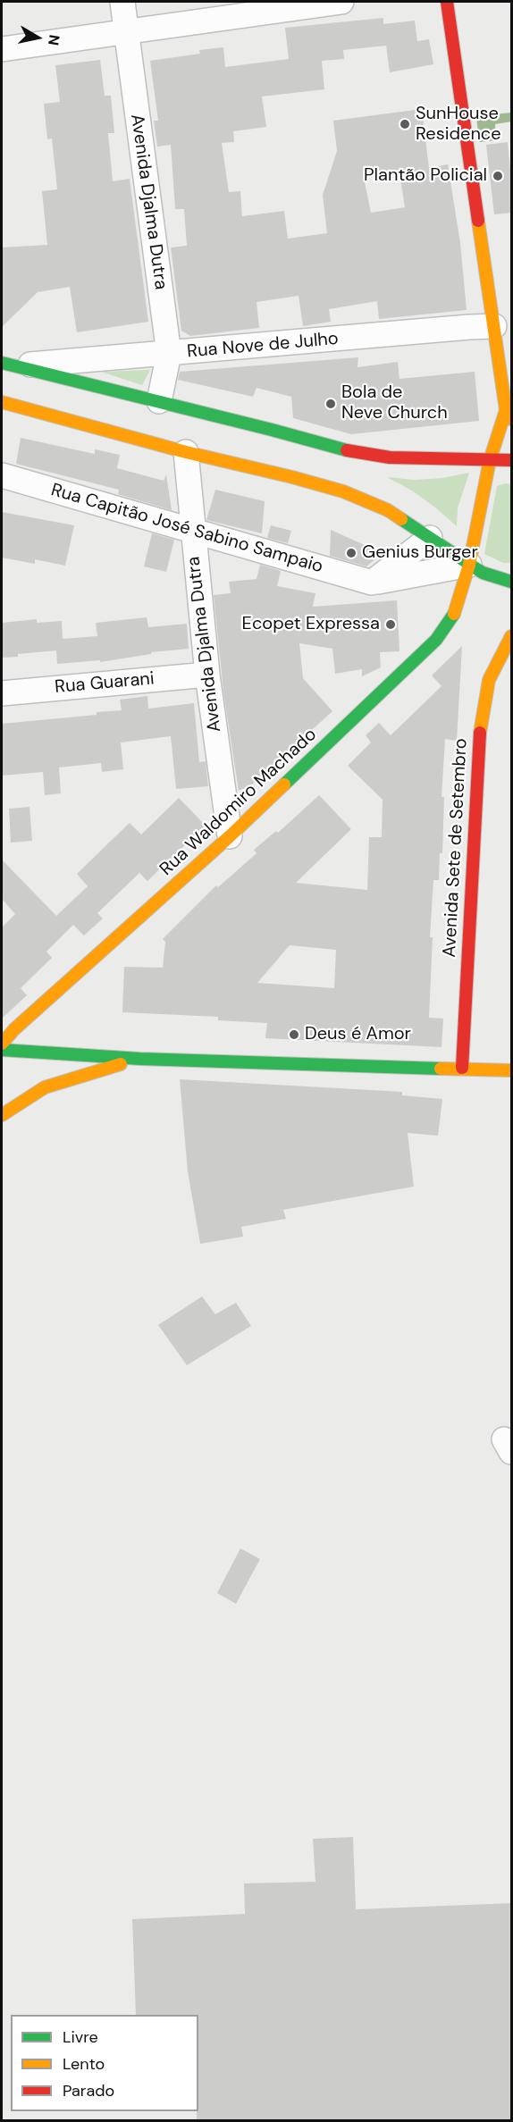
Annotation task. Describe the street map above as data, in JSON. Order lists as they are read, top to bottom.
{
  "streets": {
    "main road": ["Rua Waldomiro Machado", "Avenida Sete de Setembro"],
    "street": [
      "Avenida Djalma Dutra",
      "Rua Nove de Julho",
      "Rua Capitão José Sabino Sampaio",
      "Rua Guarani"
    ]
  },
  "crossings": [
    ["Avenida Djalma Dutra", "Rua Nove de Julho"],
    ["Avenida Djalma Dutra", "Rua Capitão José Sabino Sampaio"],
    ["Avenida Djalma Dutra", "Rua Guarani"],
    ["Avenida Djalma Dutra", "Rua Waldomiro Machado"],
    ["Rua Capitão José Sabino Sampaio", "Rua Waldomiro Machado"]
  ],
  "places": [
    "SunHouse Residence",
    "Plantão Policial",
    "Bola de Neve Church",
    "Genius Burger",
    "Ecopet Expressa",
    "Deus é Amor"
  ],
  "legend": ["Livre", "Lento", "Parado"],
  "north": "right"
}
